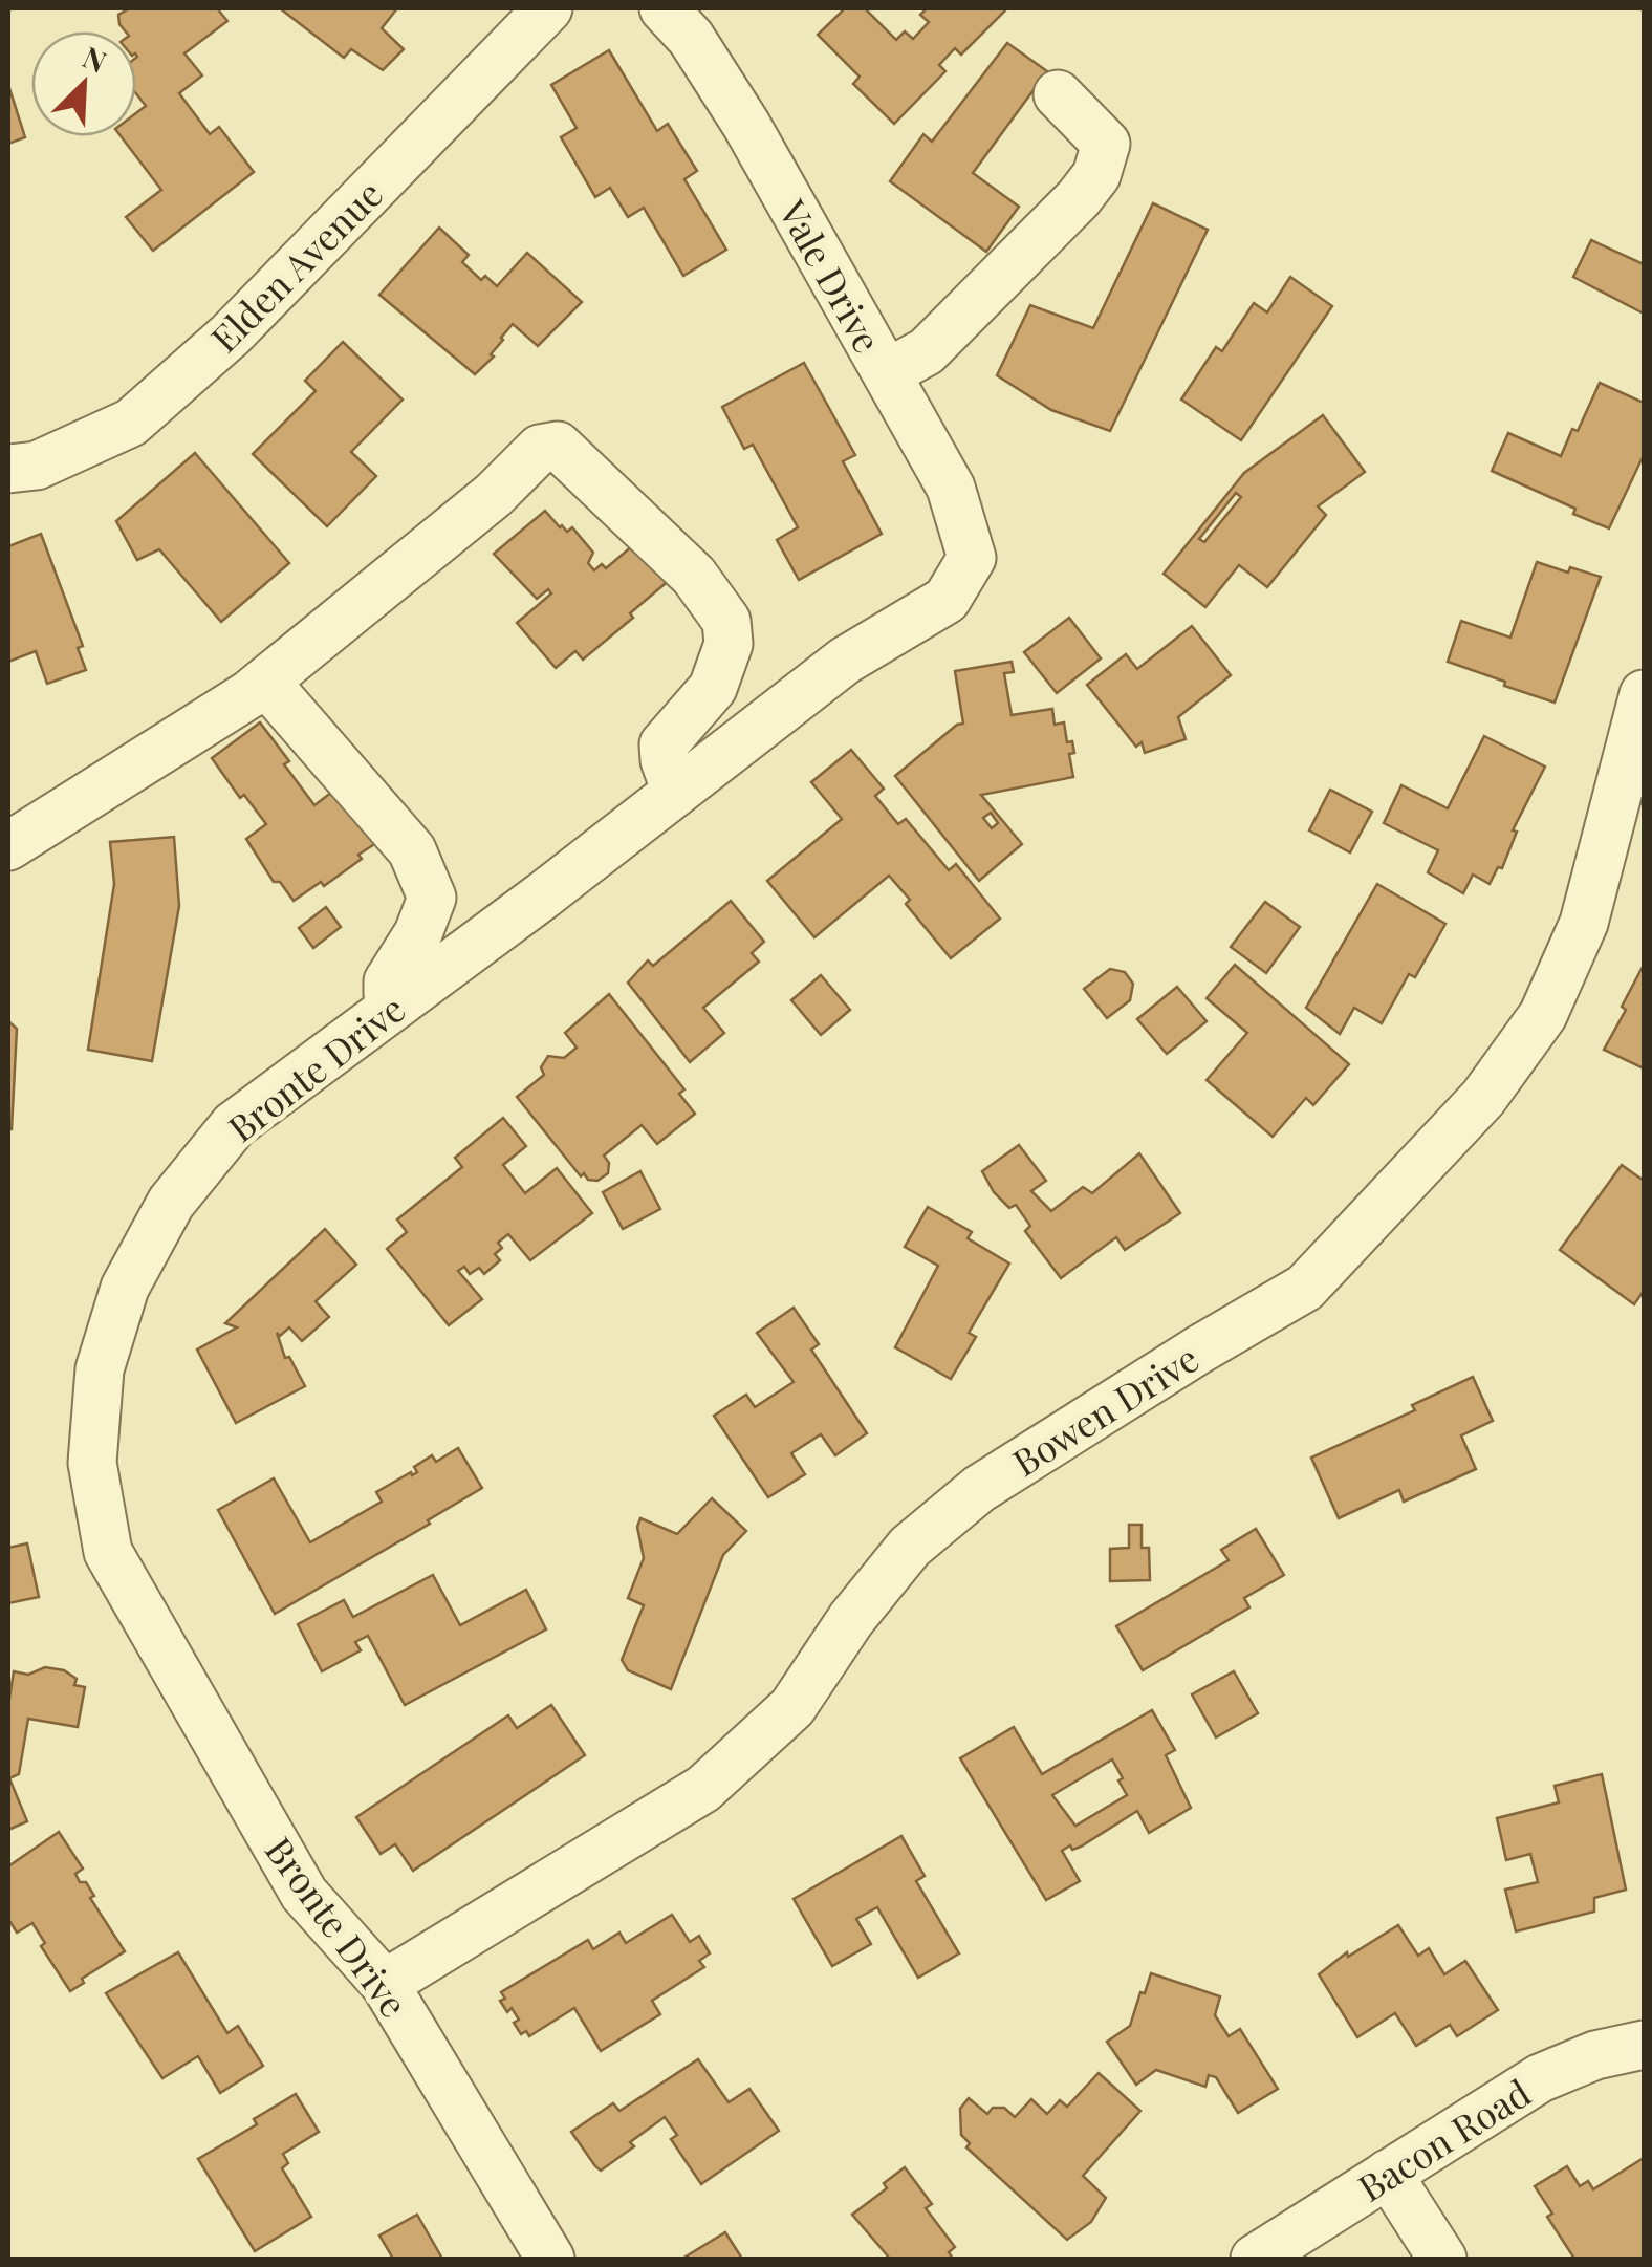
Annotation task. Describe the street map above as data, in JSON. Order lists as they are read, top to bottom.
{
  "streets": {
    "street": [
      "Elden Avenue",
      "Vale Drive",
      "Bronte Drive",
      "Bowen Drive",
      "Bacon Road"
    ]
  },
  "crossings": [
    ["Vale Drive", "Bronte Drive"],
    ["Bronte Drive", "Bowen Drive"]
  ],
  "north": "top right"
}
